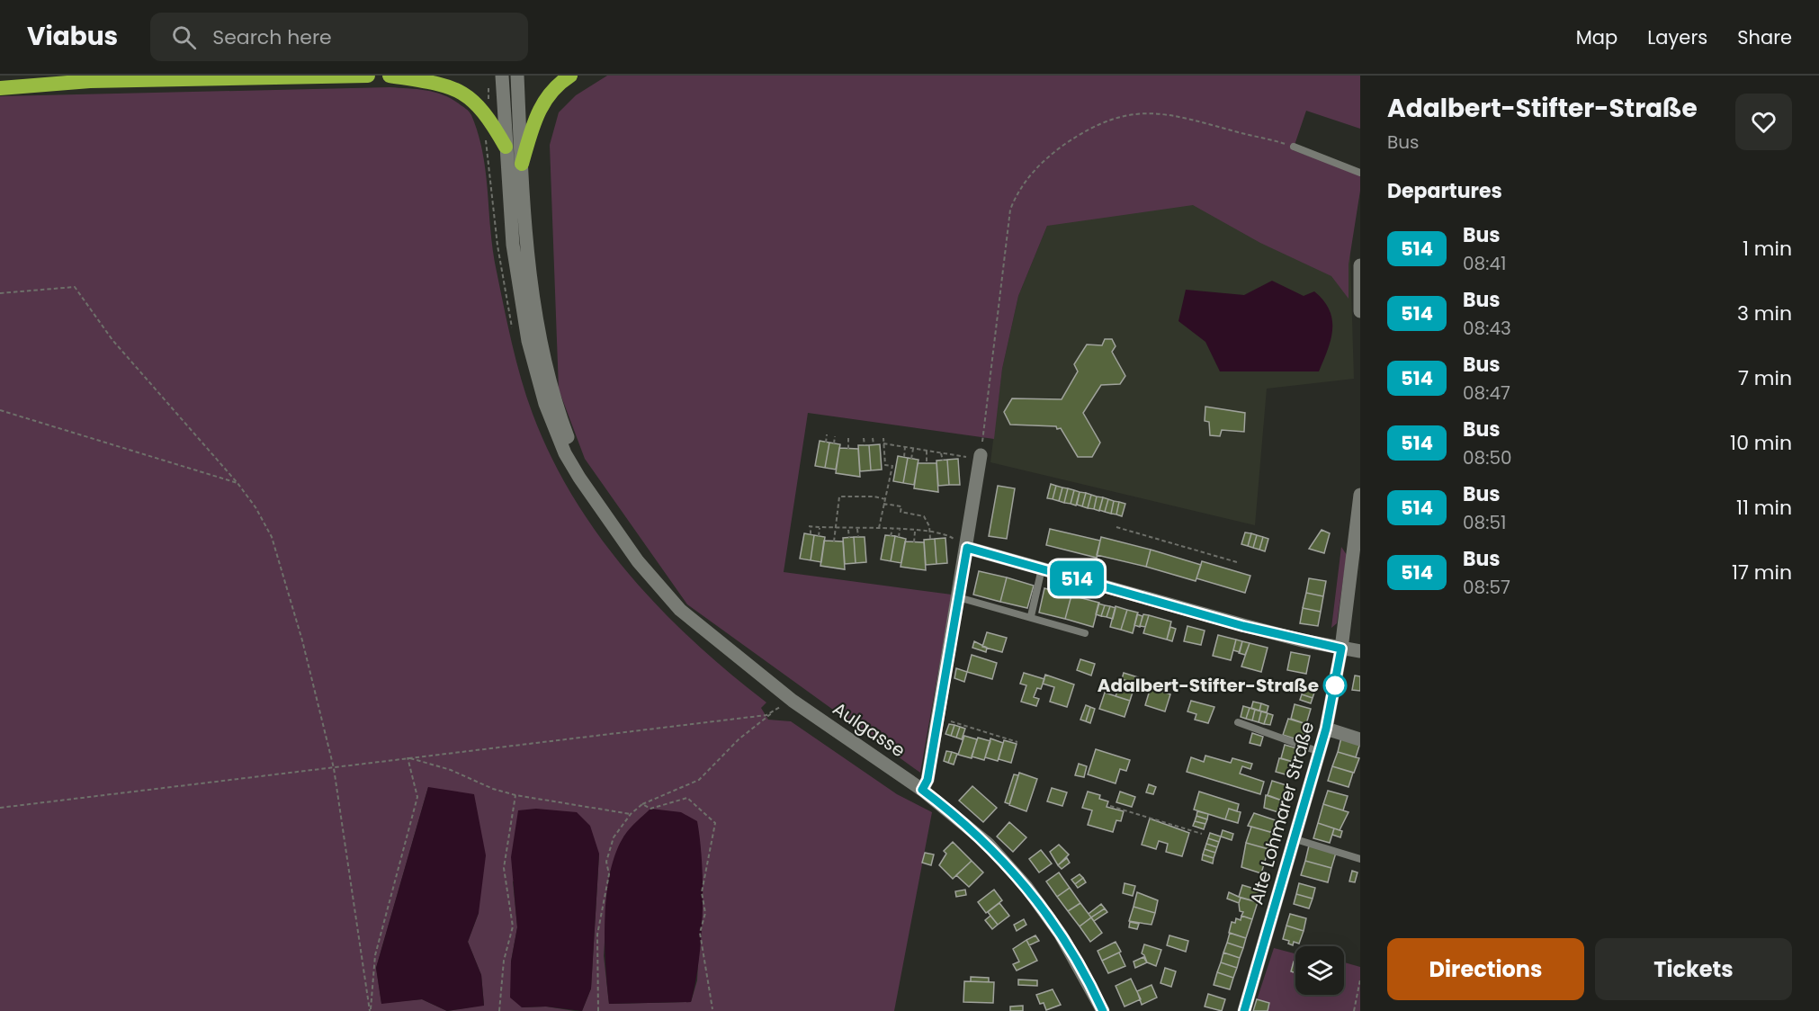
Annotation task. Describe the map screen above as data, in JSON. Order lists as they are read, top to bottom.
{
  "streets": {
    "main road": ["Aulgasse", "Alte Lohmarer Straße"]
  },
  "places": ["Adalbert-Stifter-Straße"],
  "lines": ["bus line 514"],
  "page": {
    "header": "Viabus",
    "search": "Search here",
    "nav": ["Map", "Layers", "Share"],
    "on_map": "514",
    "heading": [
      ["Adalbert-Stifter-Straße", "Bus"],
      "Departures"
    ],
    "list": [
      {
        "mark": "514",
        "name": "Bus",
        "note": "08:41",
        "value": "1 min"
      },
      {
        "mark": "514",
        "name": "Bus",
        "note": "08:43",
        "value": "3 min"
      },
      {
        "mark": "514",
        "name": "Bus",
        "note": "08:47",
        "value": "7 min"
      },
      {
        "mark": "514",
        "name": "Bus",
        "note": "08:50",
        "value": "10 min"
      },
      {
        "mark": "514",
        "name": "Bus",
        "note": "08:51",
        "value": "11 min"
      },
      {
        "mark": "514",
        "name": "Bus",
        "note": "08:57",
        "value": "17 min"
      }
    ],
    "buttons": ["Directions", "Tickets"]
  }
}
